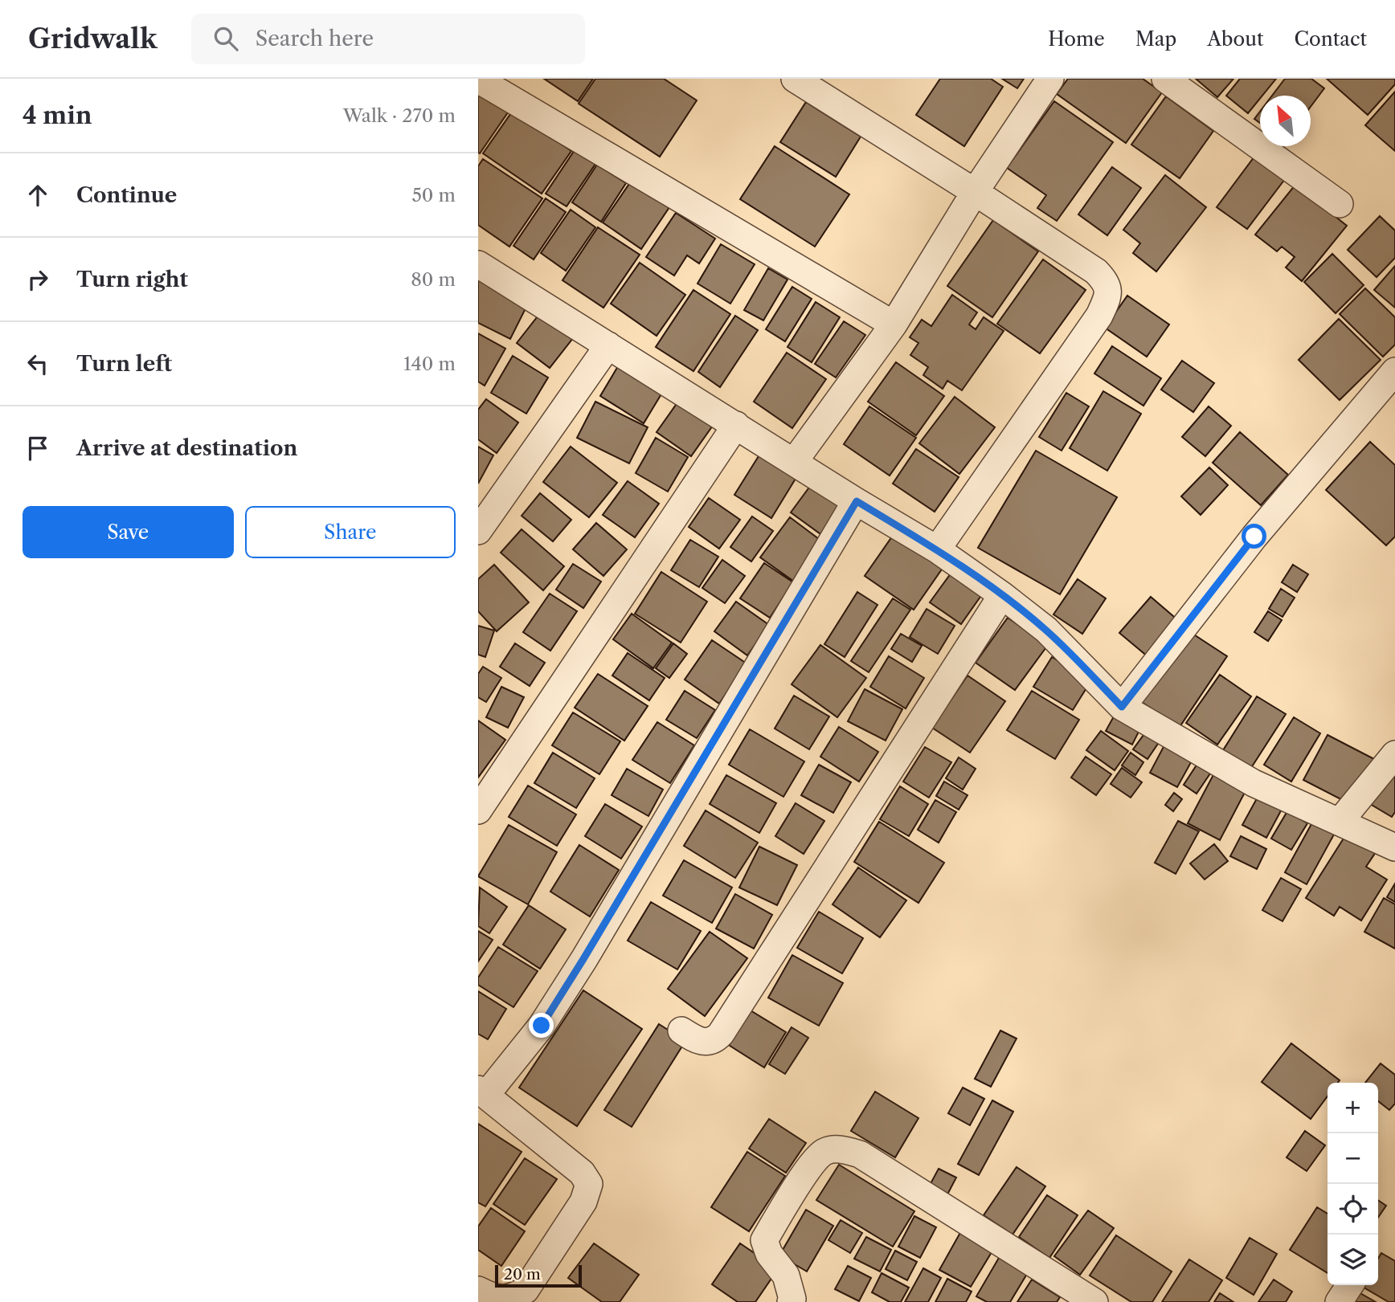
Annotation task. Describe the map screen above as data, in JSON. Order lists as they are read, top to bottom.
{
  "scale_bar": "20 m",
  "north": "top left",
  "page": {
    "header": "Gridwalk",
    "search": "Search here",
    "nav": [
      "Home",
      "Map",
      "About",
      "Contact"
    ],
    "heading": ["4 min", "Walk · 270 m"],
    "list": [
      ["Continue", "50 m"],
      ["Turn right", "80 m"],
      ["Turn left", "140 m"],
      "Arrive at destination"
    ],
    "buttons": ["Save", "Share"],
    "map_buttons": ["+", "−"],
    "scale": "20 m"
  }
}
